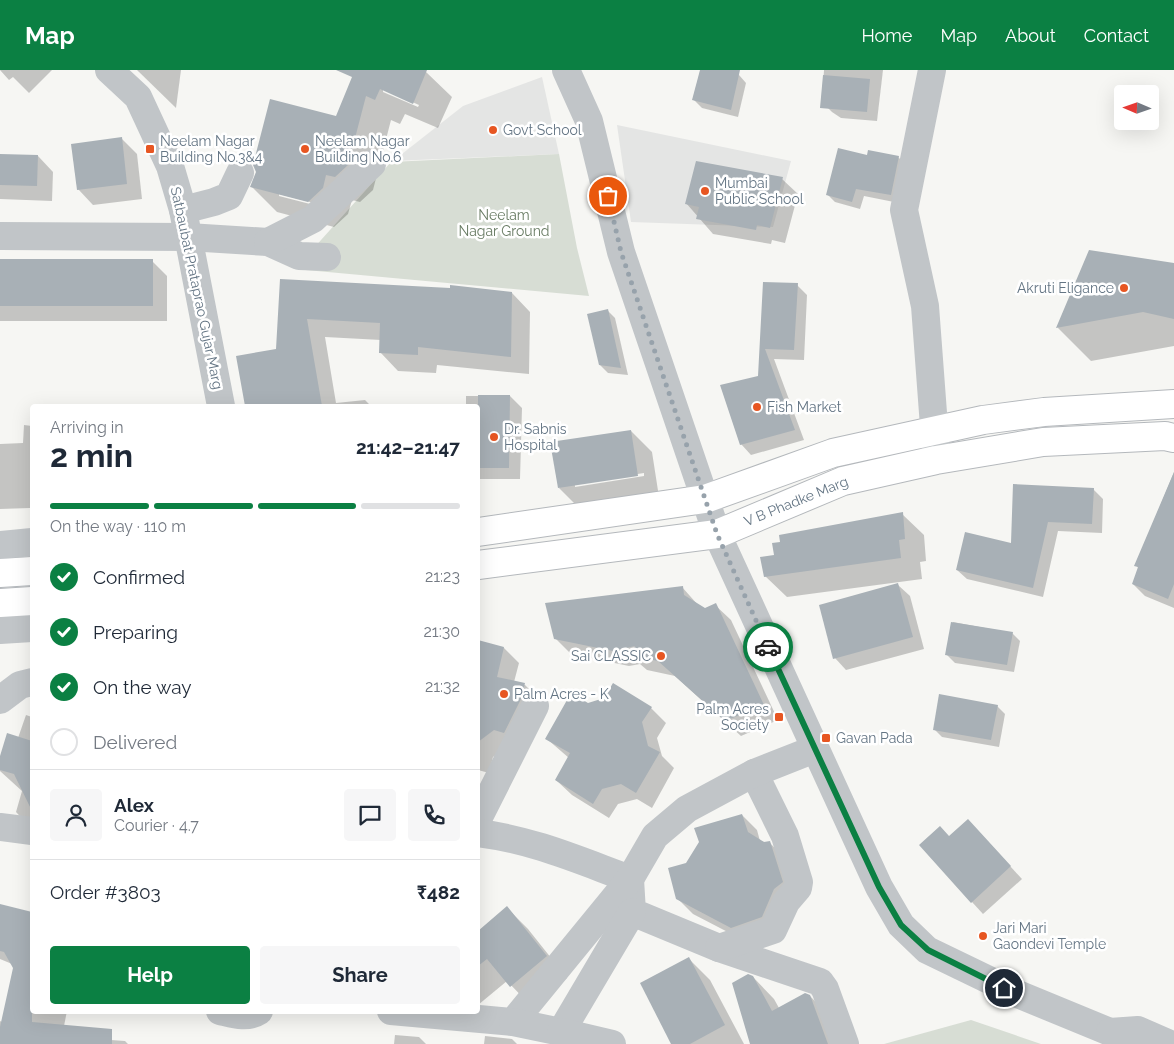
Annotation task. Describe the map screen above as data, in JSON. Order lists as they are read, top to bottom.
{
  "streets": {
    "main road": ["V B Phadke Marg"],
    "street": ["Satbaubat Prataprao Gujar Marg"]
  },
  "parks": ["Neelam Nagar Ground"],
  "places": {
    "other": [
      "Govt School",
      "Neelam Nagar Building No.6",
      "Mumbai Public School",
      "Akruti Eligance",
      "Fish Market",
      "Dr. Sabnis Hospital",
      "Sai CLASSIC",
      "Palm Acres - K",
      "Jari Mari Gaondevi Temple"
    ],
    "transit": ["Neelam Nagar Building No.3&4", "Palm Acres Society", "Gavan Pada"]
  },
  "north": "left",
  "page": {
    "header": "Map",
    "nav": [
      "Home",
      "Map",
      "About",
      "Contact"
    ],
    "heading": ["2 min", "Arriving in", "21:42–21:47"],
    "panel": [
      "Alex",
      "Courier · 4.7",
      "Order #3803",
      "₹482"
    ],
    "bar": "On the way · 110 m",
    "list": [
      ["Confirmed", "21:23"],
      ["Preparing", "21:30"],
      ["On the way", "21:32"],
      "Delivered"
    ],
    "buttons": ["Help", "Share"]
  }
}
